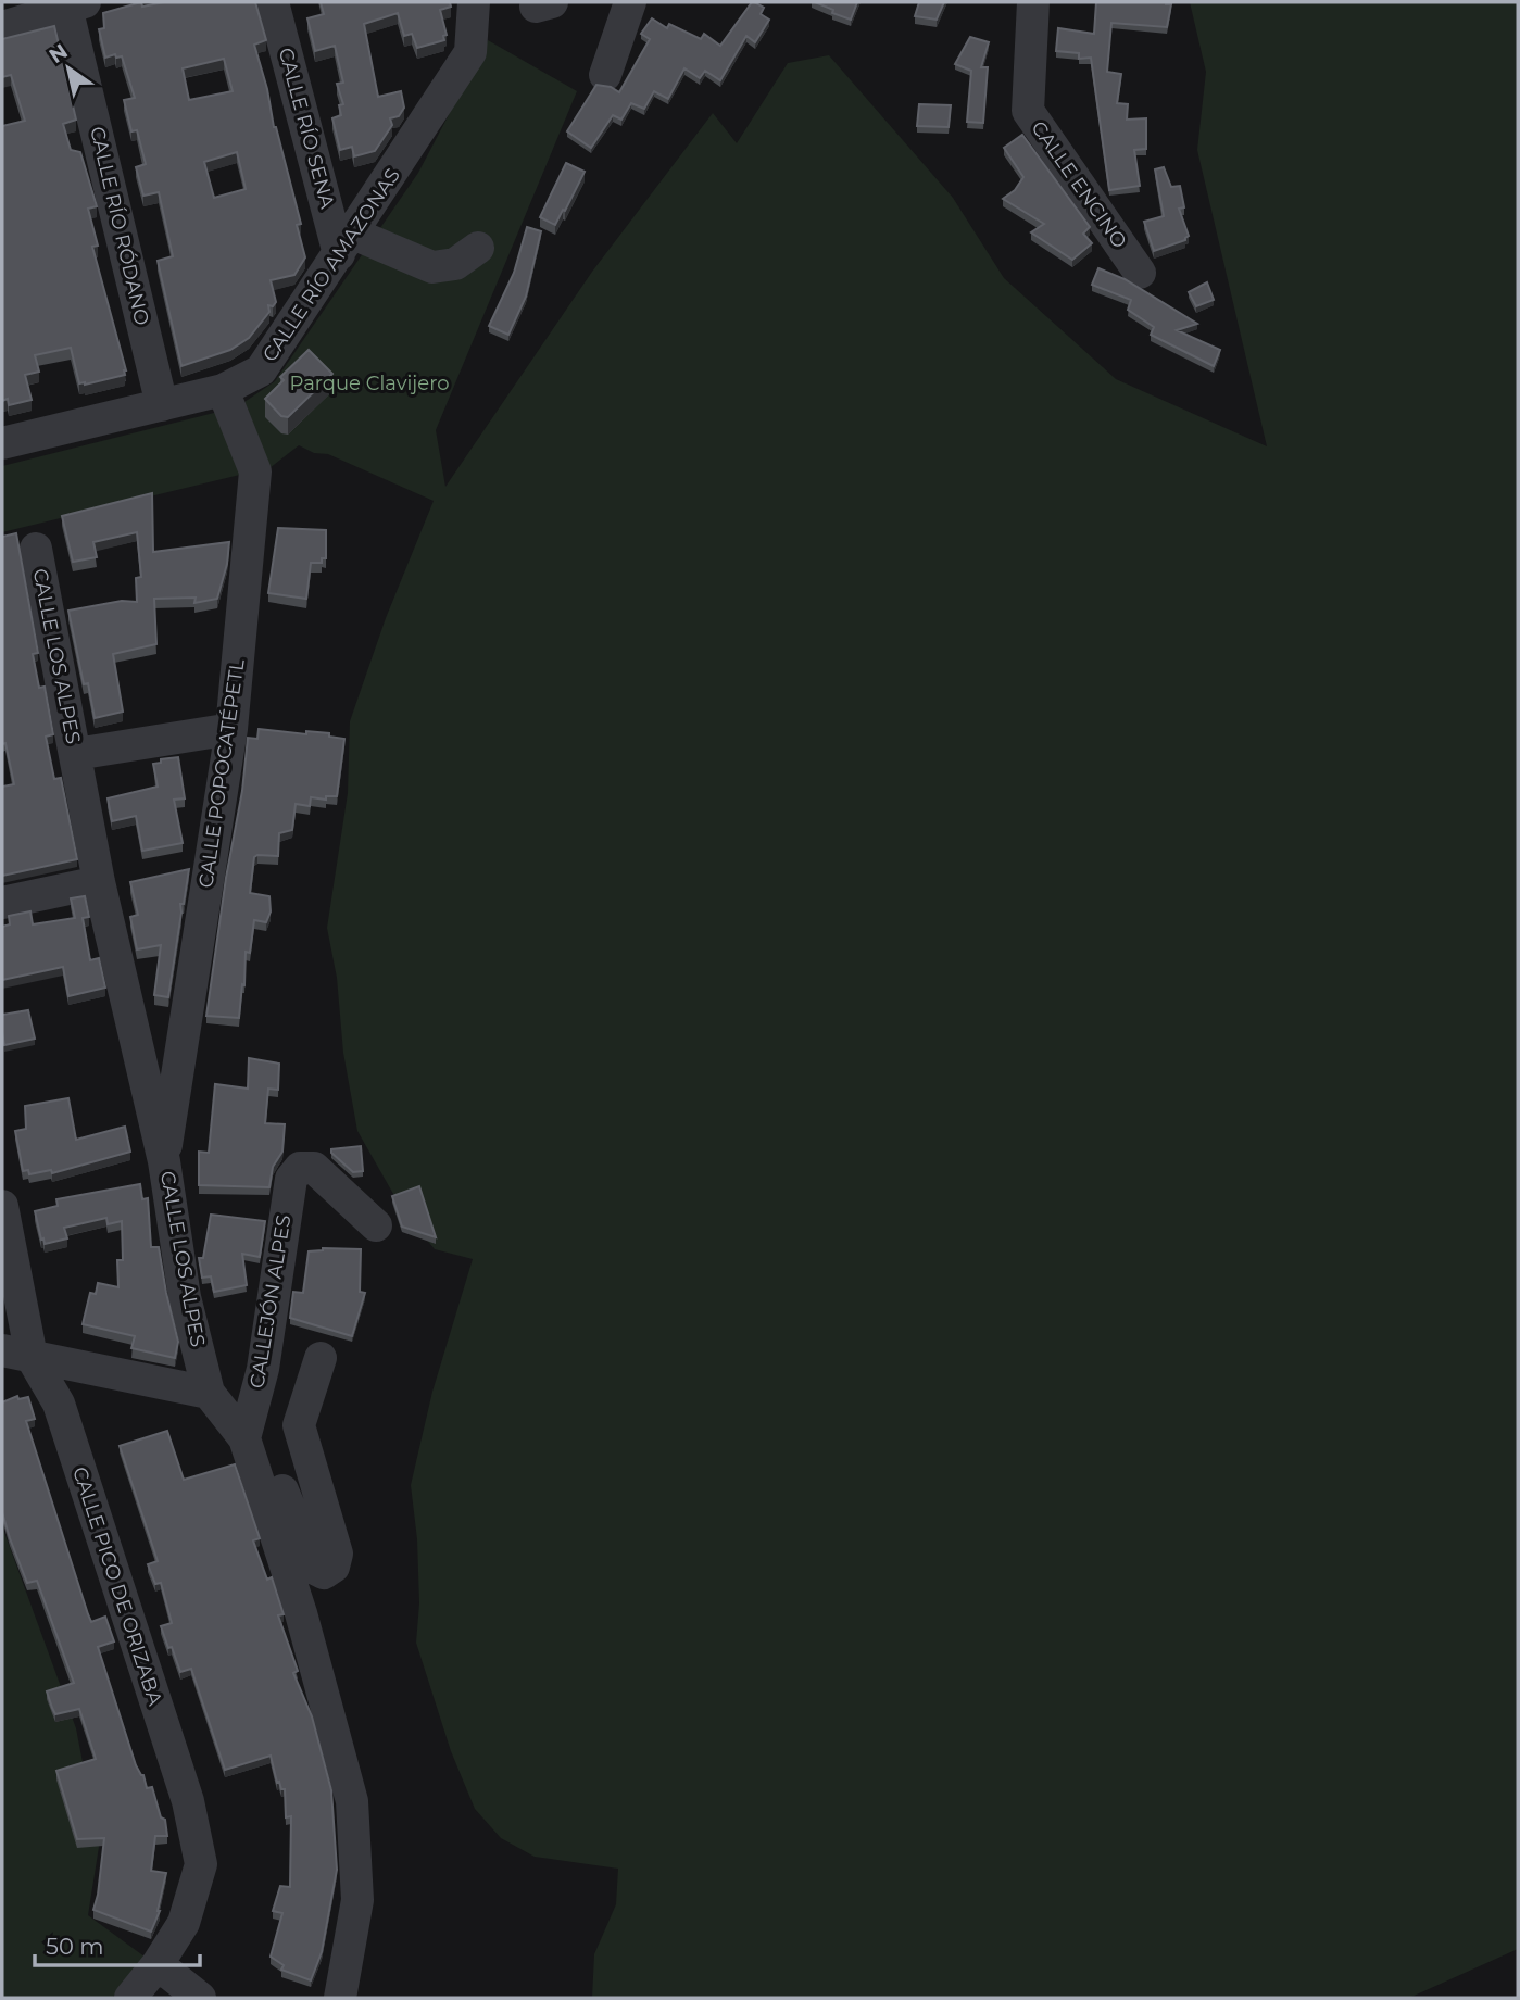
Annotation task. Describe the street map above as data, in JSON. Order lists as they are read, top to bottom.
{
  "streets": {
    "street": [
      "CALLE RÍO SENA",
      "CALLE ENCINO",
      "CALLE RÍO RÓDANO",
      "CALLE RÍO AMAZONAS",
      "CALLE LOS ALPES",
      "CALLE POPOCATÉPETL",
      "CALLEJÓN ALPES",
      "CALLE PICO DE ORIZABA"
    ]
  },
  "crossings": [
    ["CALLE RÍO SENA", "CALLE RÍO AMAZONAS"],
    ["CALLE RÍO RÓDANO", "CALLE RÍO AMAZONAS"],
    ["CALLE RÍO AMAZONAS", "CALLE POPOCATÉPETL"],
    ["CALLE LOS ALPES", "CALLE POPOCATÉPETL"],
    ["CALLE LOS ALPES", "CALLEJÓN ALPES"]
  ],
  "parks": ["Parque Clavijero"],
  "scale_bar": "50 m",
  "north": "top left"
}
